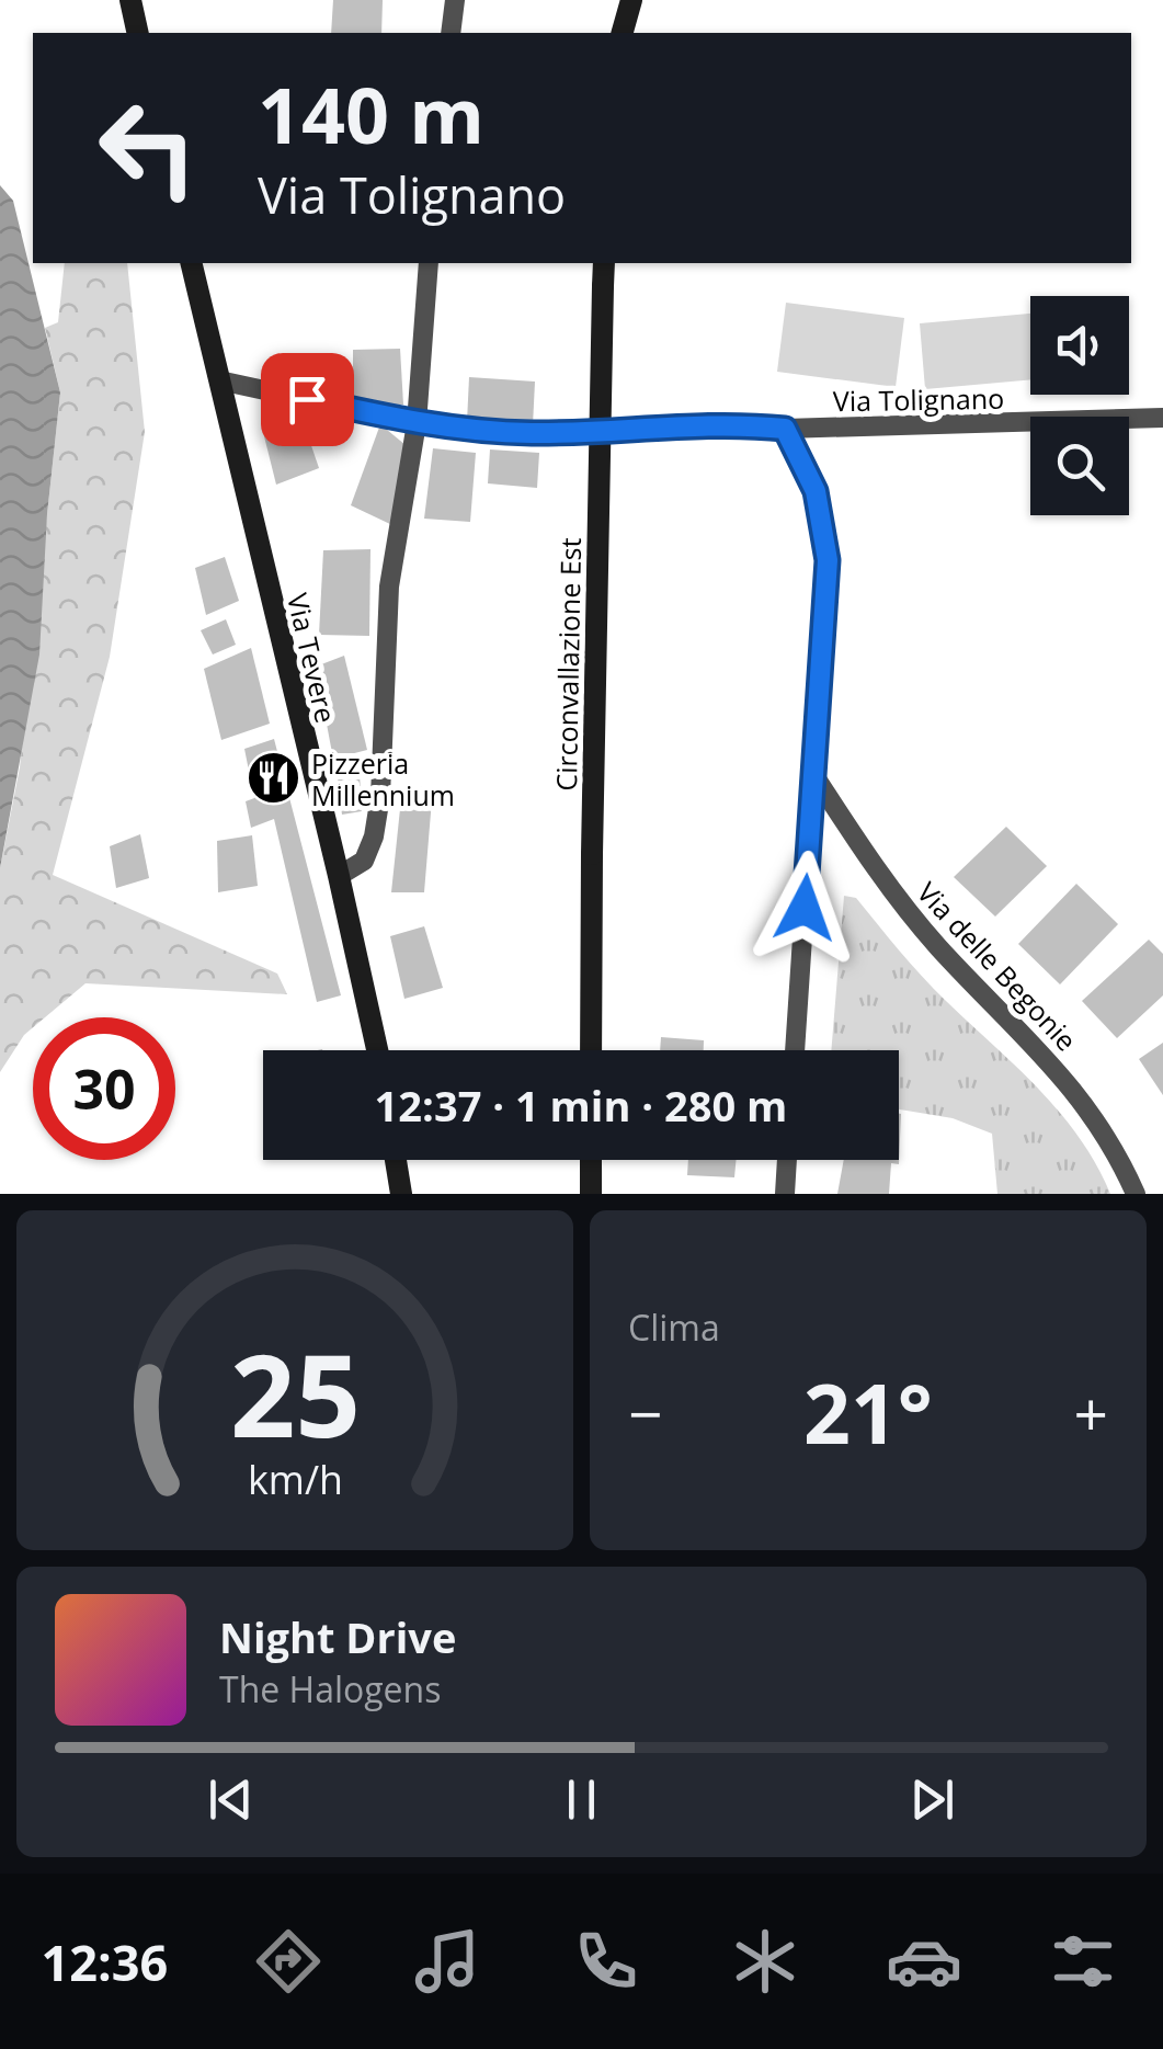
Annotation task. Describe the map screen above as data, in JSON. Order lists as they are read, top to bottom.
{
  "streets": {
    "street": [
      "Via Tolignano",
      "Via Tevere",
      "Circonvallazione Est",
      "Via delle Begonie"
    ]
  },
  "crossings": [
    ["Via Tolignano", "Via Tevere"]
  ],
  "places": {
    "restaurant": ["Pizzeria Millennium"]
  },
  "page": {
    "turn": ["140 m", "Via Tolignano"],
    "limit": "30",
    "trip": "12:37 · 1 min · 280 m",
    "tile": "Clima",
    "heat": ["−", "21°", "+"],
    "song": ["Night Drive", "The Halogens"],
    "tabs": "12:36",
    "gauge": ["25", "km/h"]
  }
}
